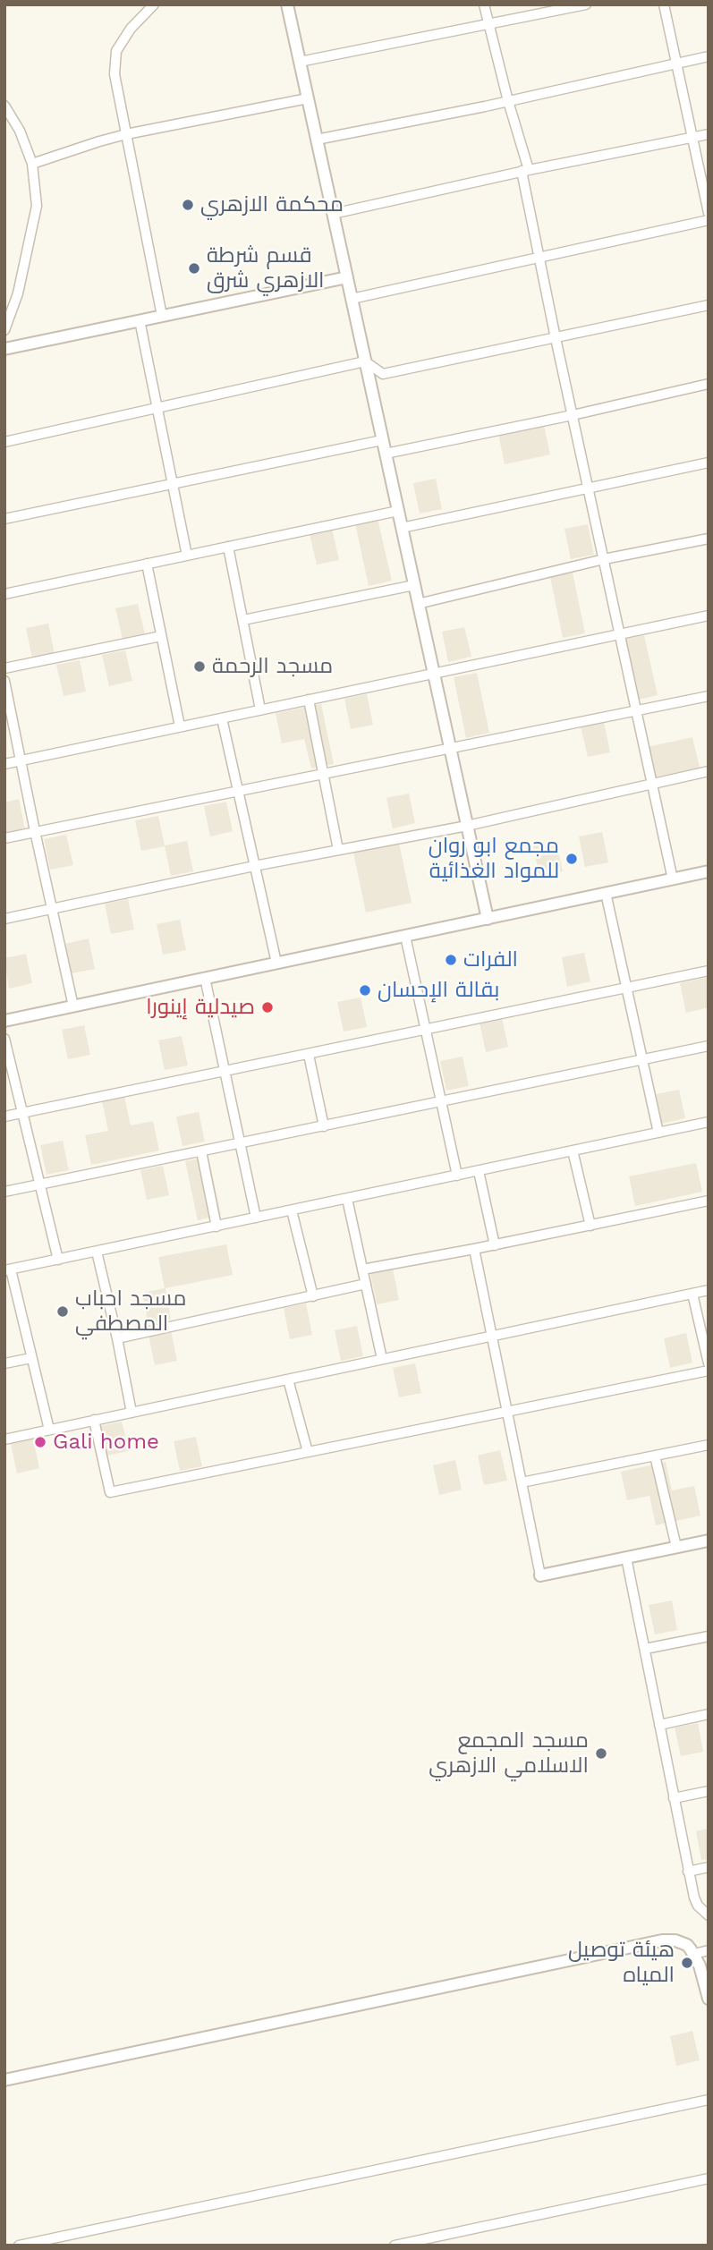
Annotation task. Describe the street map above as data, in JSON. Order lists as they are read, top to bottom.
{
  "places": [
    "محكمة الازهري",
    "قسم شرطة الازهري شرق",
    "مسجد الرحمة",
    "مجمع ابو روان للمواد الغذائية",
    "الفرات",
    "بقالة الإحسان",
    "صيدلية إينورا",
    "مسجد احباب المصطفي",
    "Gali home",
    "مسجد المجمع الاسلامي الازهري",
    "هيئة توصيل المياه"
  ]
}
